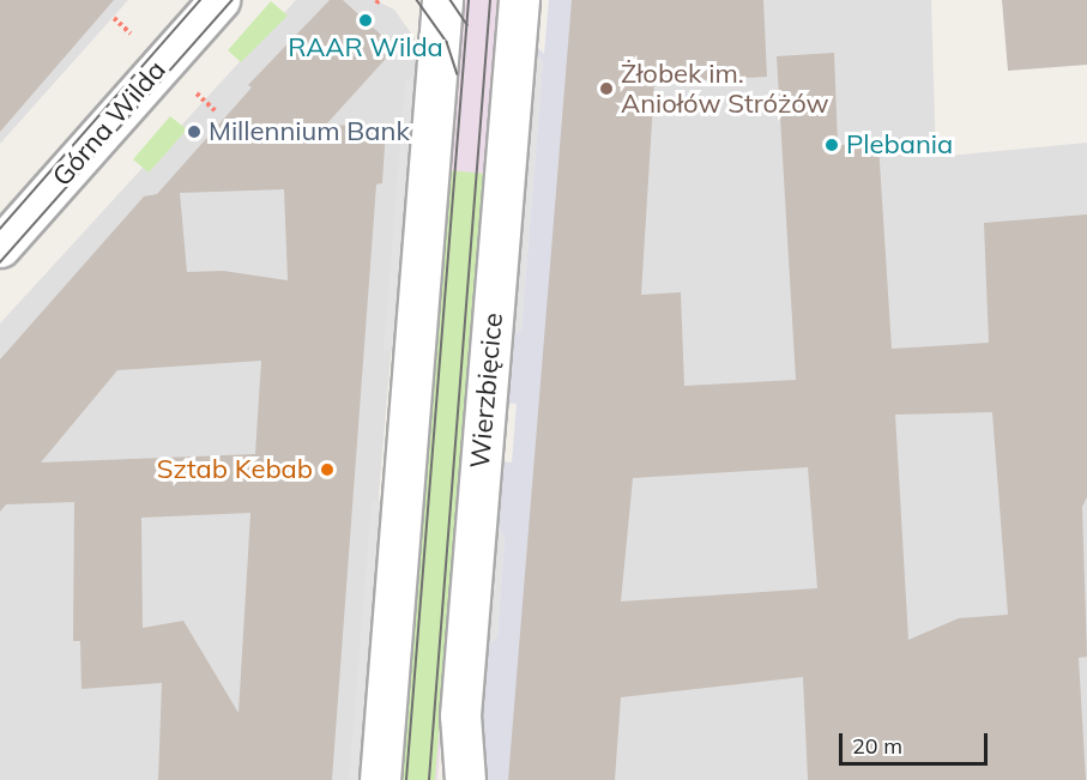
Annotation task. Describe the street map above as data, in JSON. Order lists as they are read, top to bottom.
{
  "streets": {
    "street": ["Górna Wilda", "Wierzbięcice"]
  },
  "places": [
    "RAAR Wilda",
    "Żłobek im. Aniołów Stróżów",
    "Millennium Bank",
    "Plebania",
    "Sztab Kebab"
  ],
  "scale_bar": "20 m"
}
